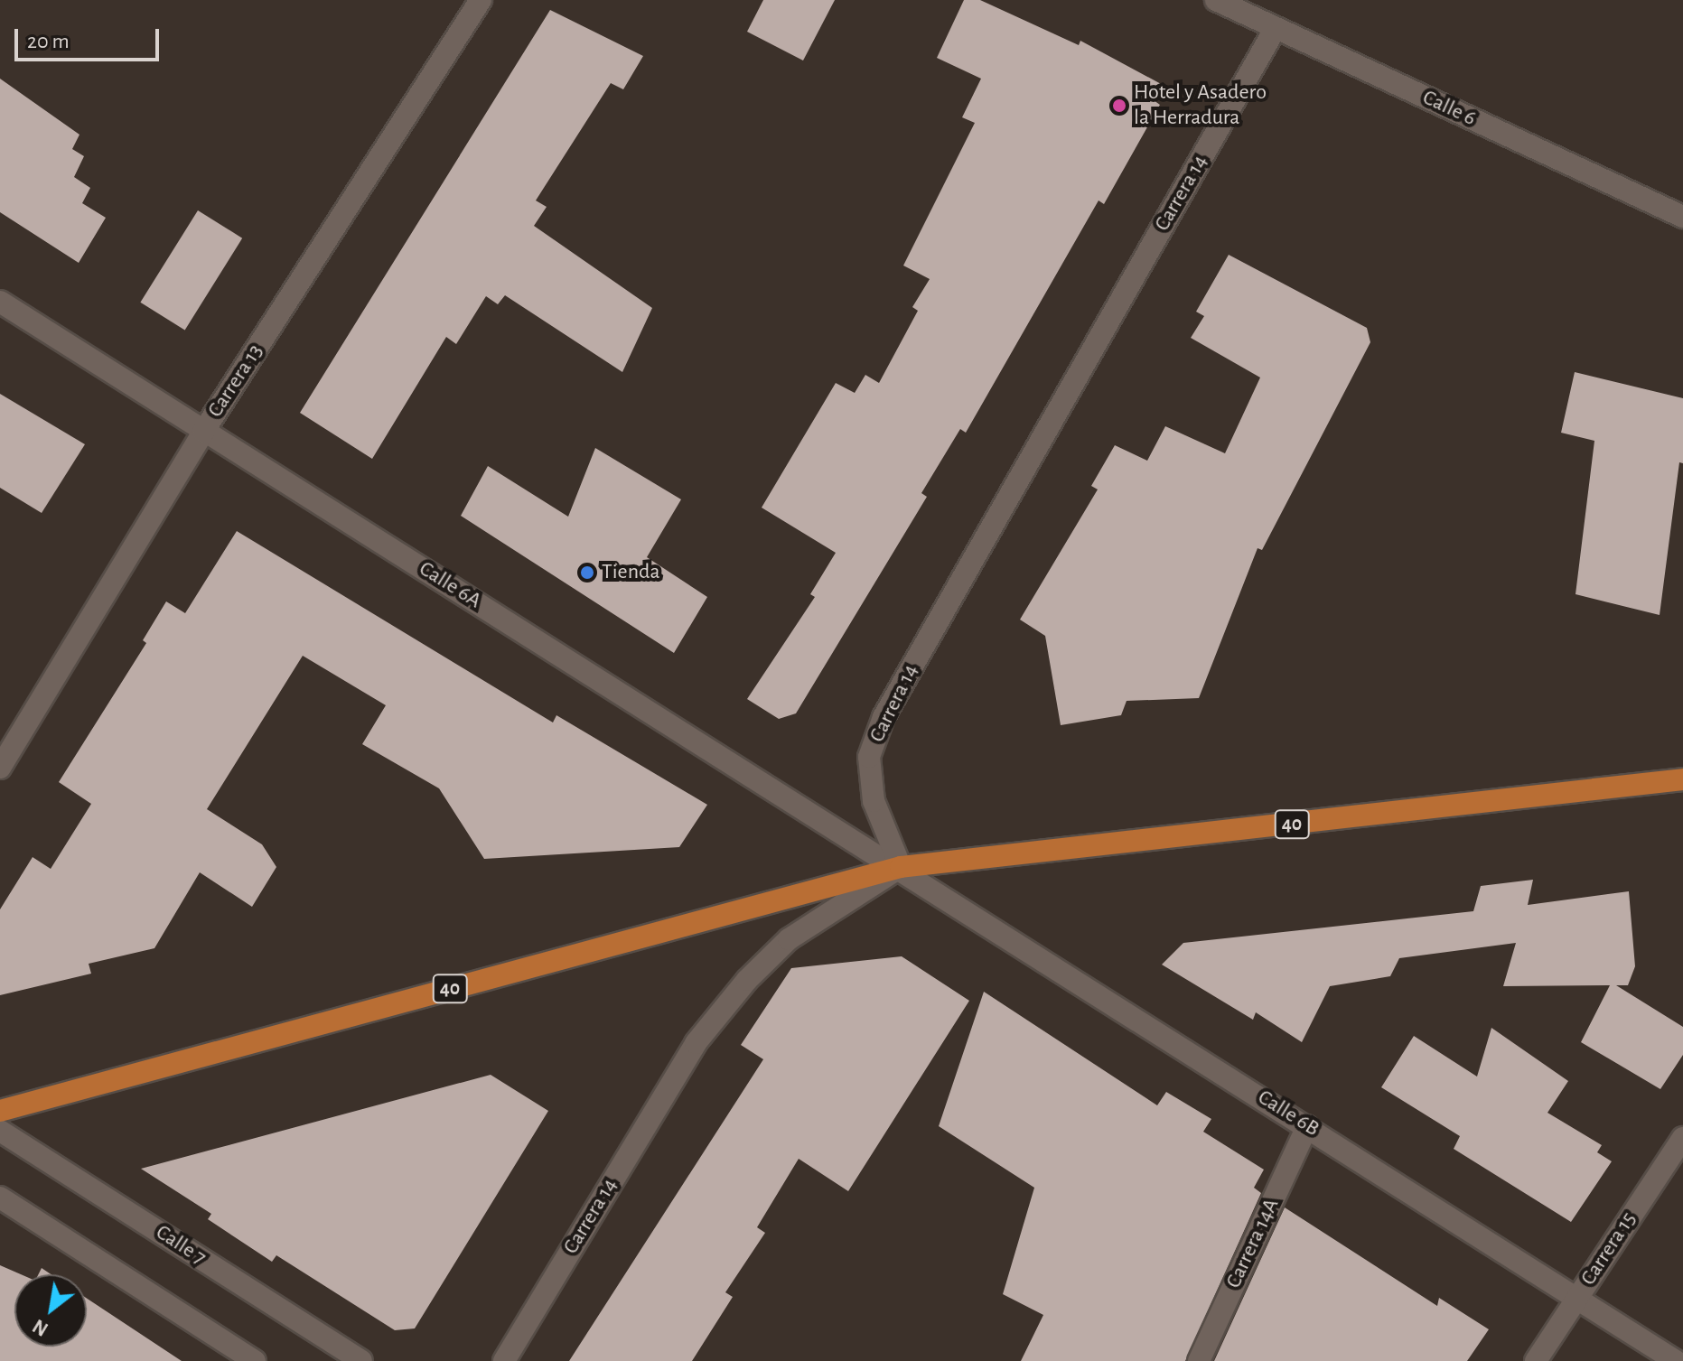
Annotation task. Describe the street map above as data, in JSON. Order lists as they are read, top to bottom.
{
  "streets": {
    "highway": ["40"],
    "street": [
      "Calle 6",
      "Carrera 14",
      "Carrera 13",
      "Calle 6A",
      "Calle 6B",
      "Carrera 14A",
      "Calle 7",
      "Carrera 15"
    ]
  },
  "crossings": [
    ["Calle 6", "Carrera 14"],
    ["Carrera 14", "Calle 6A"],
    ["Carrera 14", "40"],
    ["Carrera 14", "Calle 6B"],
    ["Carrera 13", "Calle 6A"],
    ["Calle 6A", "40"],
    ["Calle 6A", "Calle 6B"],
    ["40", "Calle 6B"],
    ["Calle 6B", "Carrera 14A"],
    ["Calle 6B", "Carrera 15"]
  ],
  "places": ["Hotel y Asadero la Herradura", "Tienda"],
  "scale_bar": "20 m",
  "north": "bottom left"
}
